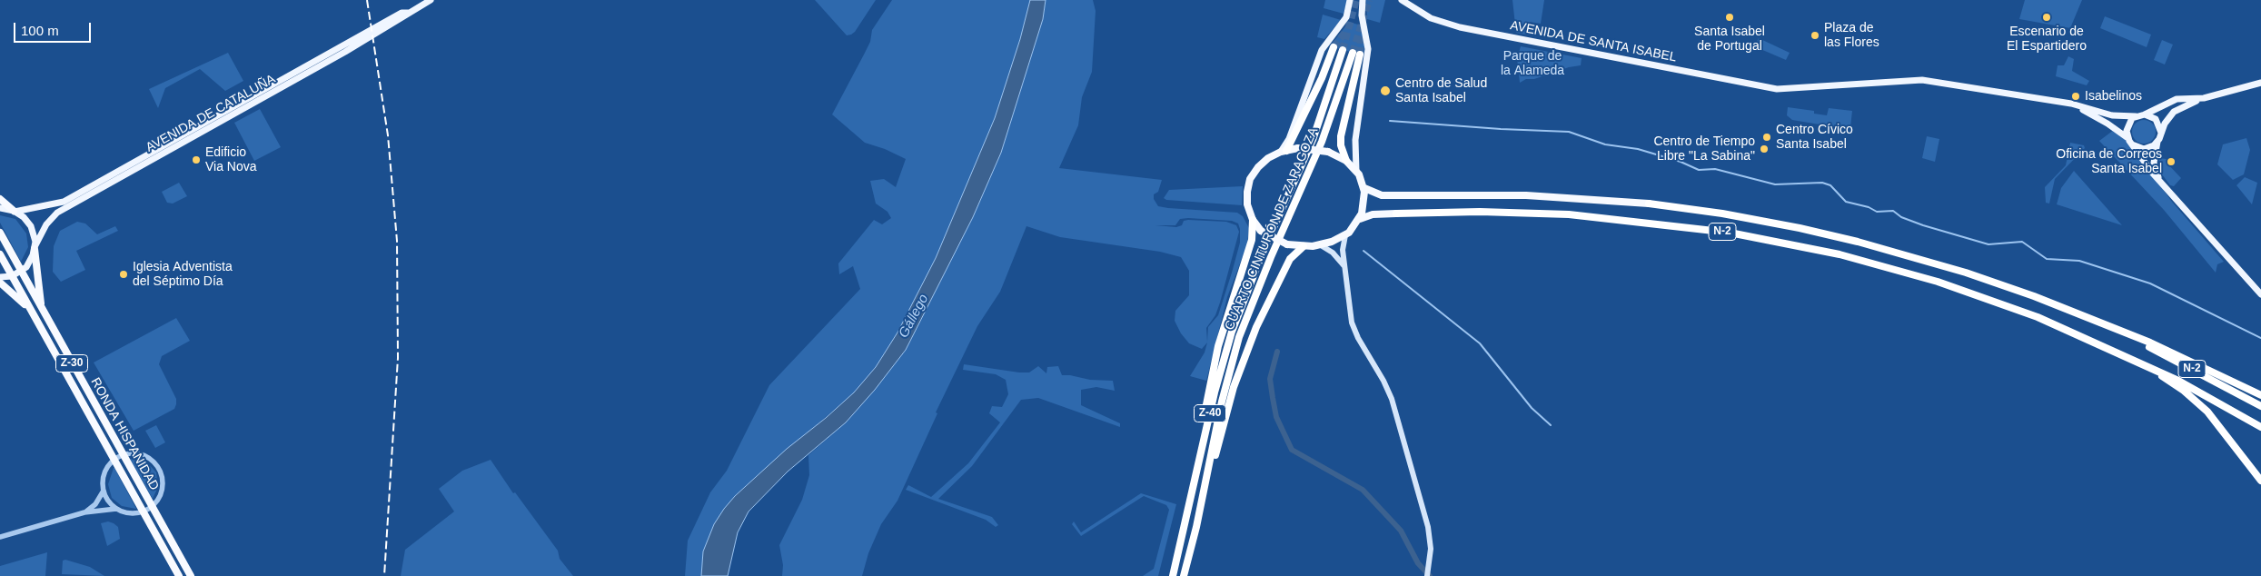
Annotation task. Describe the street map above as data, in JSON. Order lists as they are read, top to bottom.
{
  "streets": {
    "highway": [
      "CUARTO CINTURÓN DE ZARAGOZA",
      "N-2",
      "Z-30",
      "Z-40",
      "RONDA HISPANIDAD"
    ],
    "main road": ["AVENIDA DE SANTA ISABEL", "AVENIDA DE CATALUÑA"]
  },
  "crossings": [
    ["AVENIDA DE CATALUÑA", "RONDA HISPANIDAD"]
  ],
  "water": ["Gállego"],
  "parks": ["Parque de la Alameda"],
  "places": [
    "Santa Isabel de Portugal",
    "Escenario de El Espartidero",
    "Plaza de las Flores",
    "Centro de Salud Santa Isabel",
    "Isabelinos",
    "Centro Cívico Santa Isabel",
    "Centro de Tiempo Libre \"La Sabina\"",
    "Edificio Via Nova",
    "Oficina de Correos Santa Isabel",
    "Iglesia Adventista del Séptimo Día"
  ],
  "scale_bar": "100 m"
}
